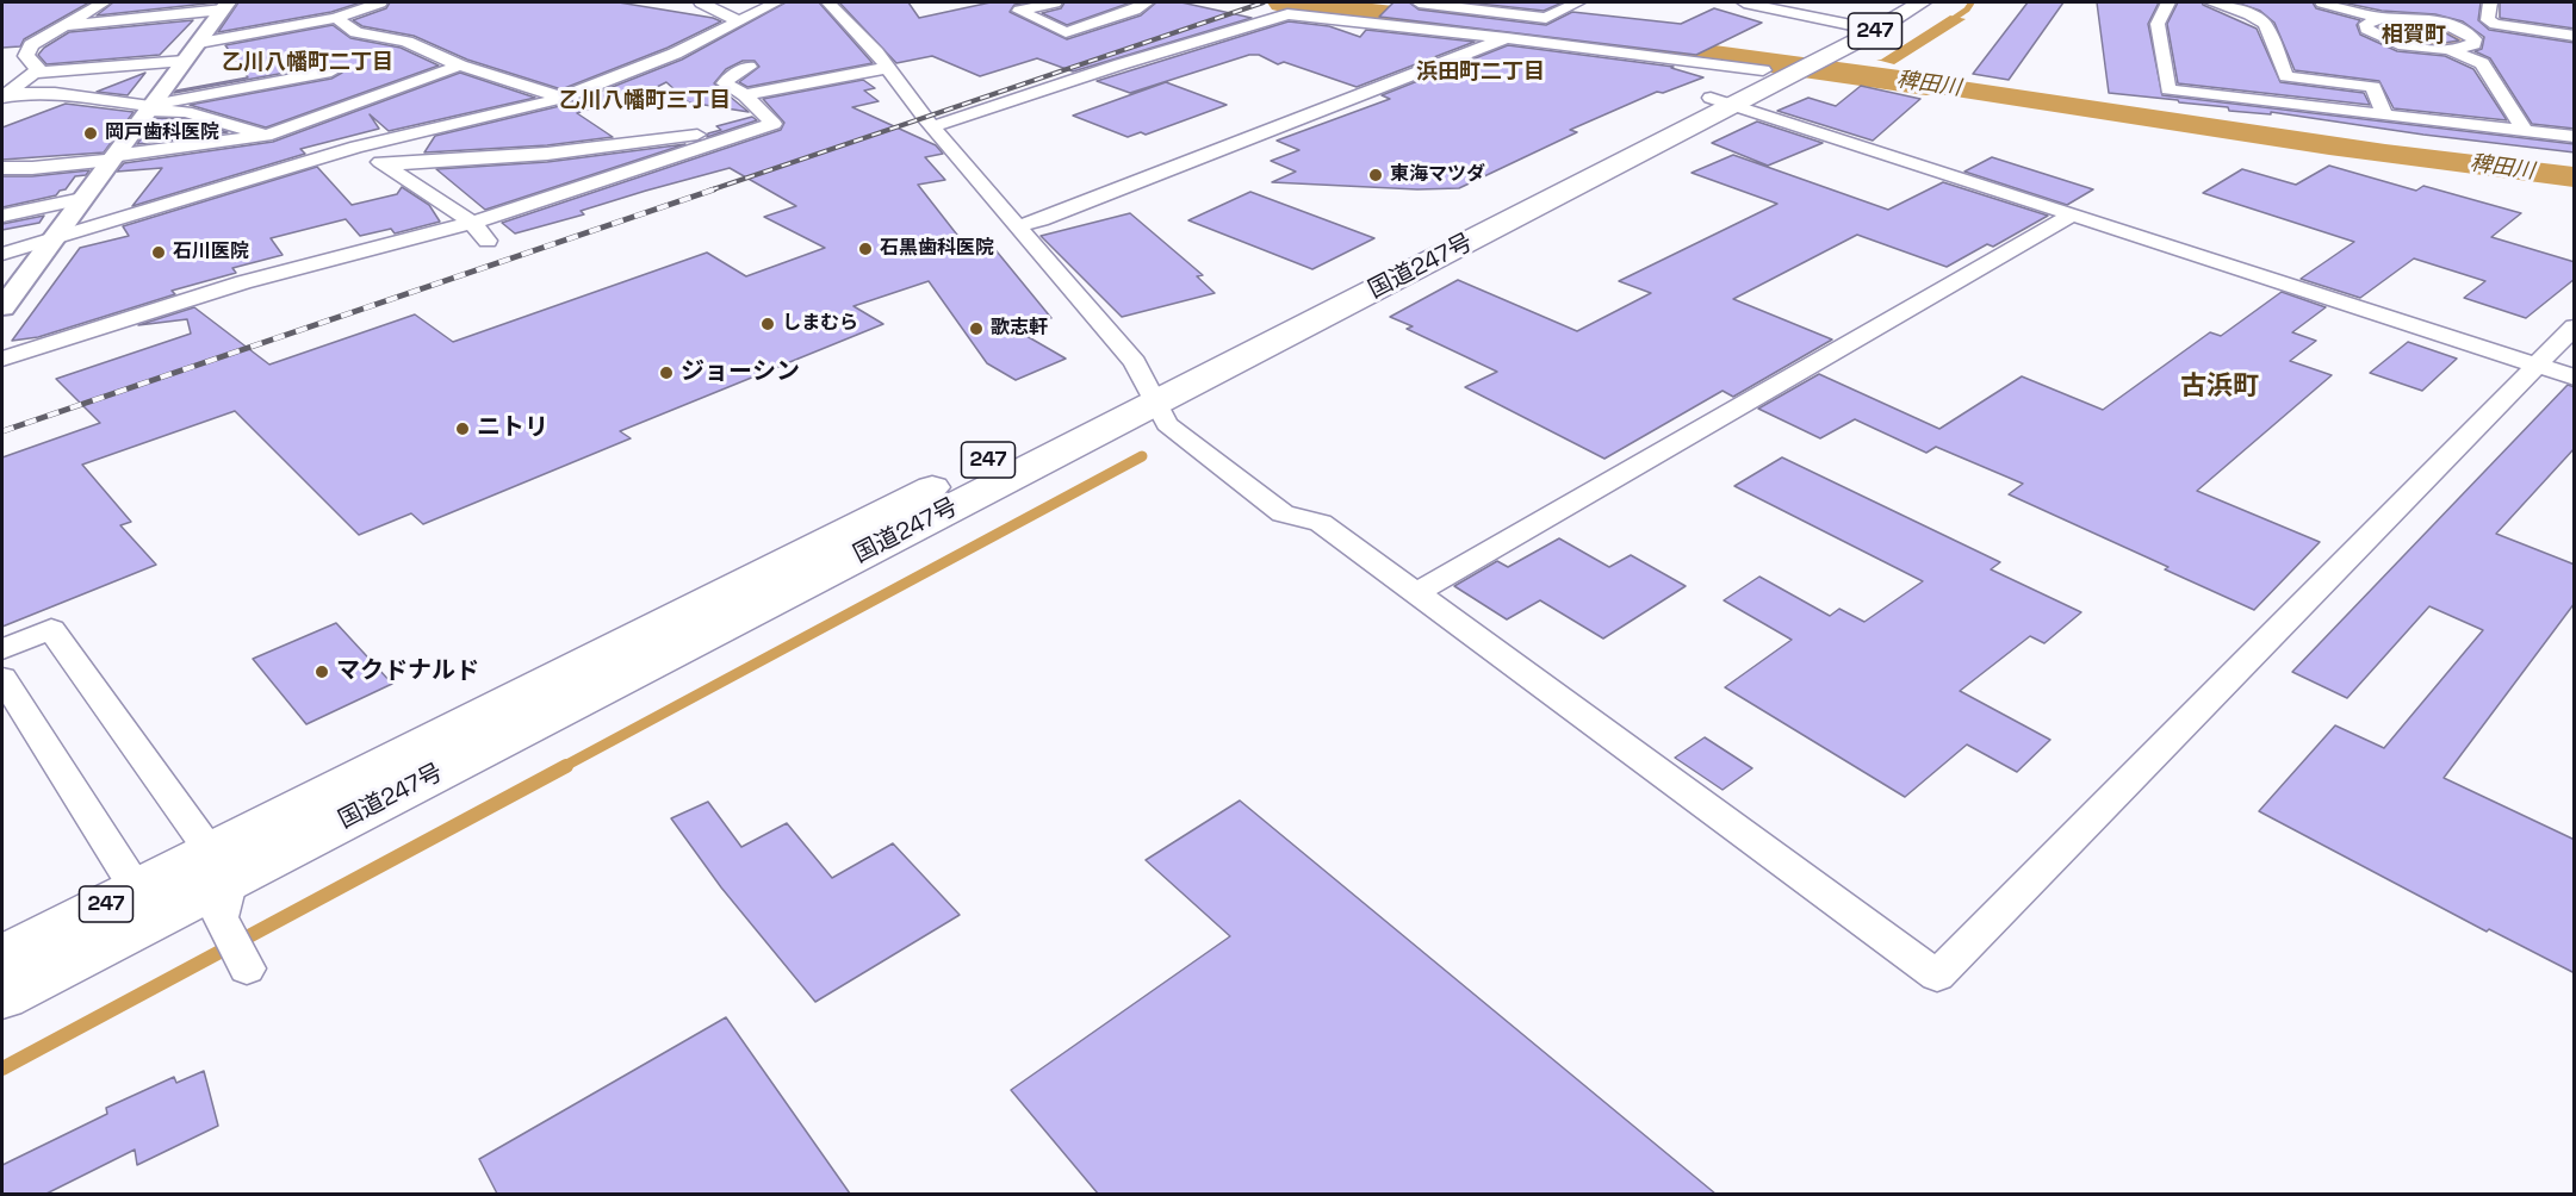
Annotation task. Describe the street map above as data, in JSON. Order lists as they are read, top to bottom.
{
  "streets": {
    "highway": ["247", "国道247号"]
  },
  "districts": [
    "相賀町",
    "乙川八幡町二丁目",
    "浜田町二丁目",
    "乙川八幡町三丁目",
    "古浜町"
  ],
  "water": ["稗田川"],
  "places": [
    "岡戸歯科医院",
    "東海マツダ",
    "石黒歯科医院",
    "石川医院",
    "しまむら",
    "歌志軒",
    "ジョーシン",
    "ニトリ",
    "マクドナルド"
  ]
}
